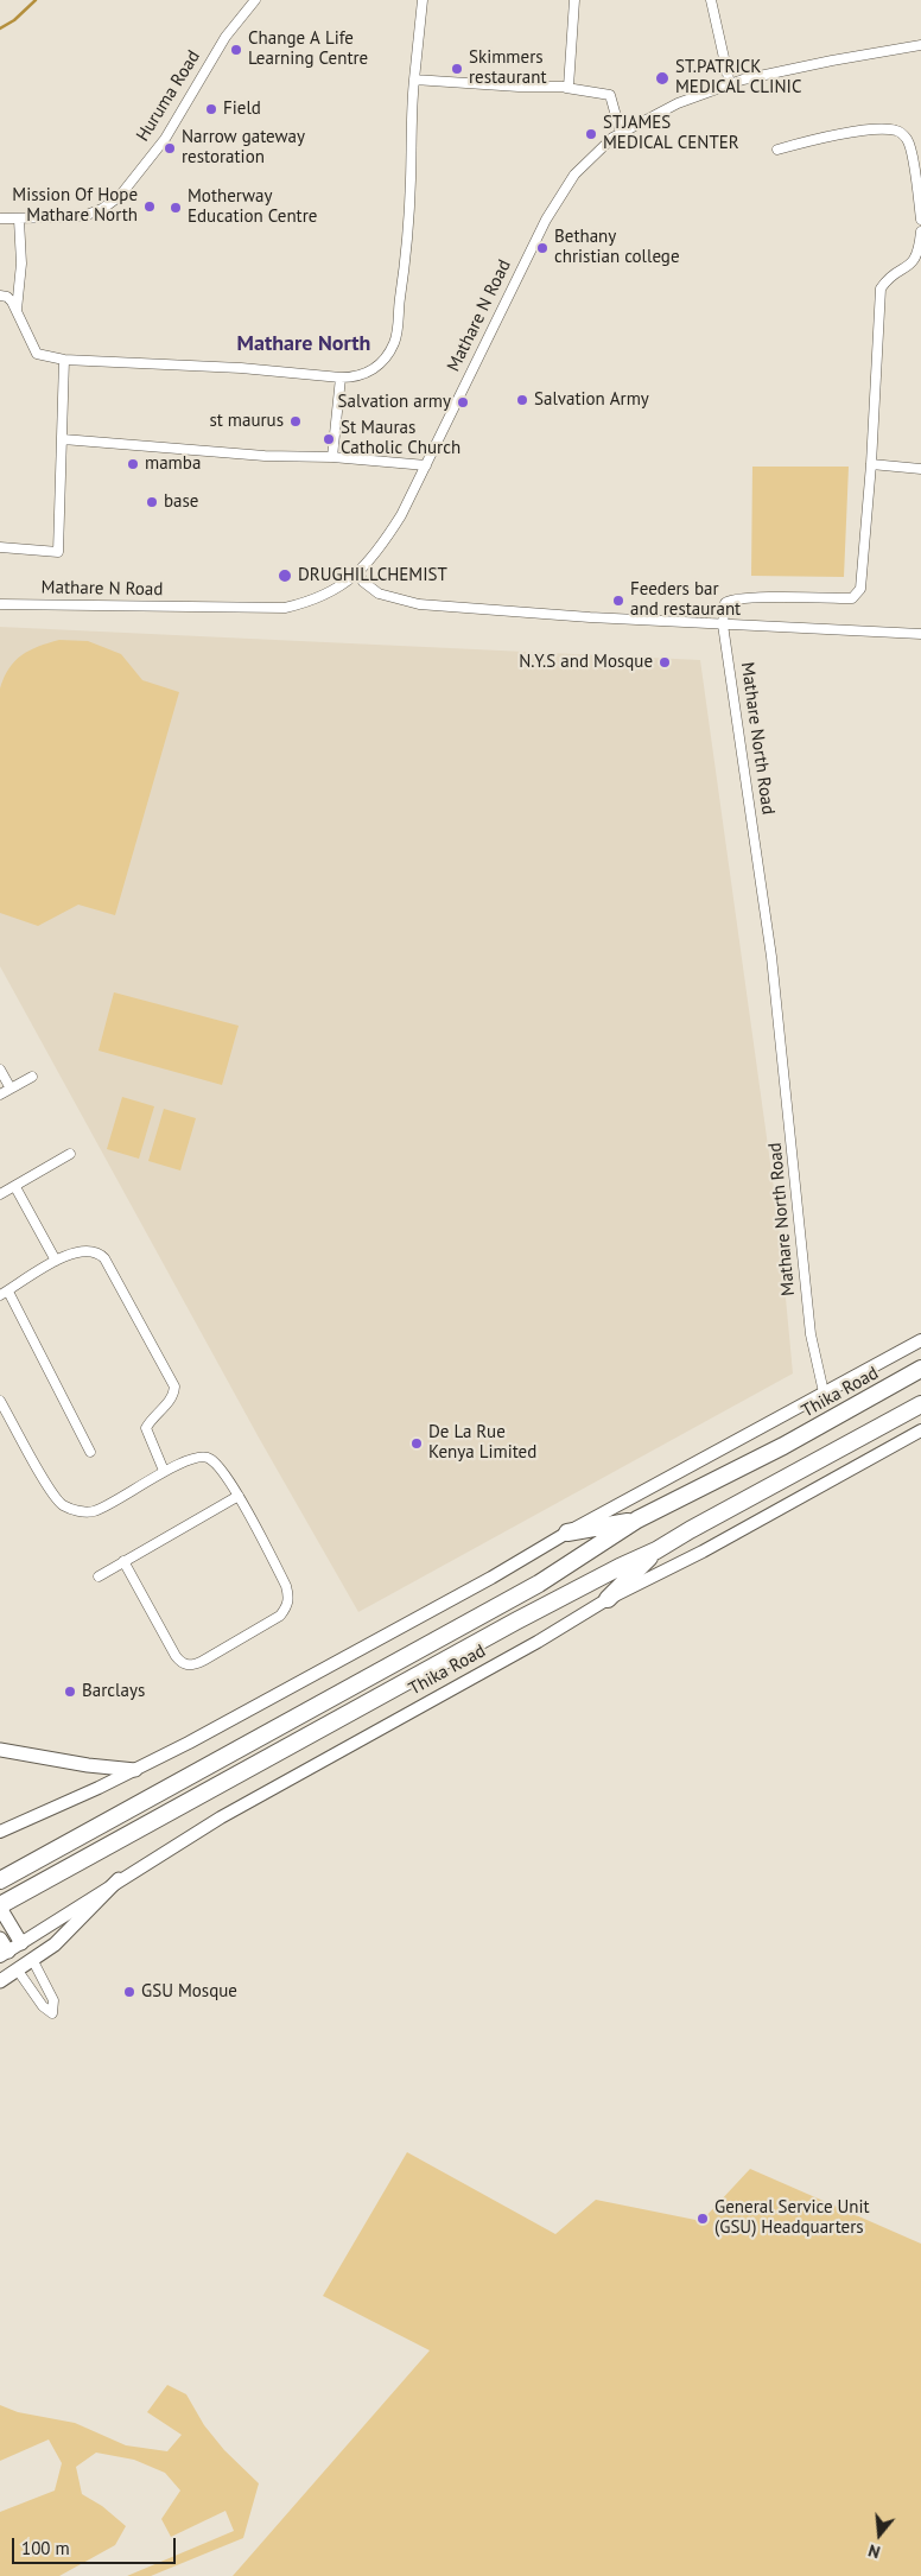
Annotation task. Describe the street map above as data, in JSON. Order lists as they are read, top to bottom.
{
  "streets": {
    "highway": ["Thika Road"],
    "street": ["Huruma Road", "Mathare N Road", "Mathare North Road"]
  },
  "crossings": [
    ["Mathare North Road", "Thika Road"]
  ],
  "districts": ["Mathare North"],
  "places": [
    "Change A Life Learning Centre",
    "Skimmers restaurant",
    "ST.PATRICK MEDICAL CLINIC",
    "Field",
    "STJAMES MEDICAL CENTER",
    "Narrow gateway restoration",
    "Mission Of Hope Mathare North",
    "Motherway Education Centre",
    "Bethany christian college",
    "Salvation Army",
    "Salvation army",
    "st maurus",
    "St Mauras Catholic Church",
    "mamba",
    "base",
    "DRUGHILLCHEMIST",
    "Feeders bar and restaurant",
    "N.Y.S and Mosque",
    "De La Rue Kenya Limited",
    "Barclays",
    "GSU Mosque",
    "General Service Unit (GSU) Headquarters"
  ],
  "scale_bar": "100 m",
  "north": "bottom"
}
